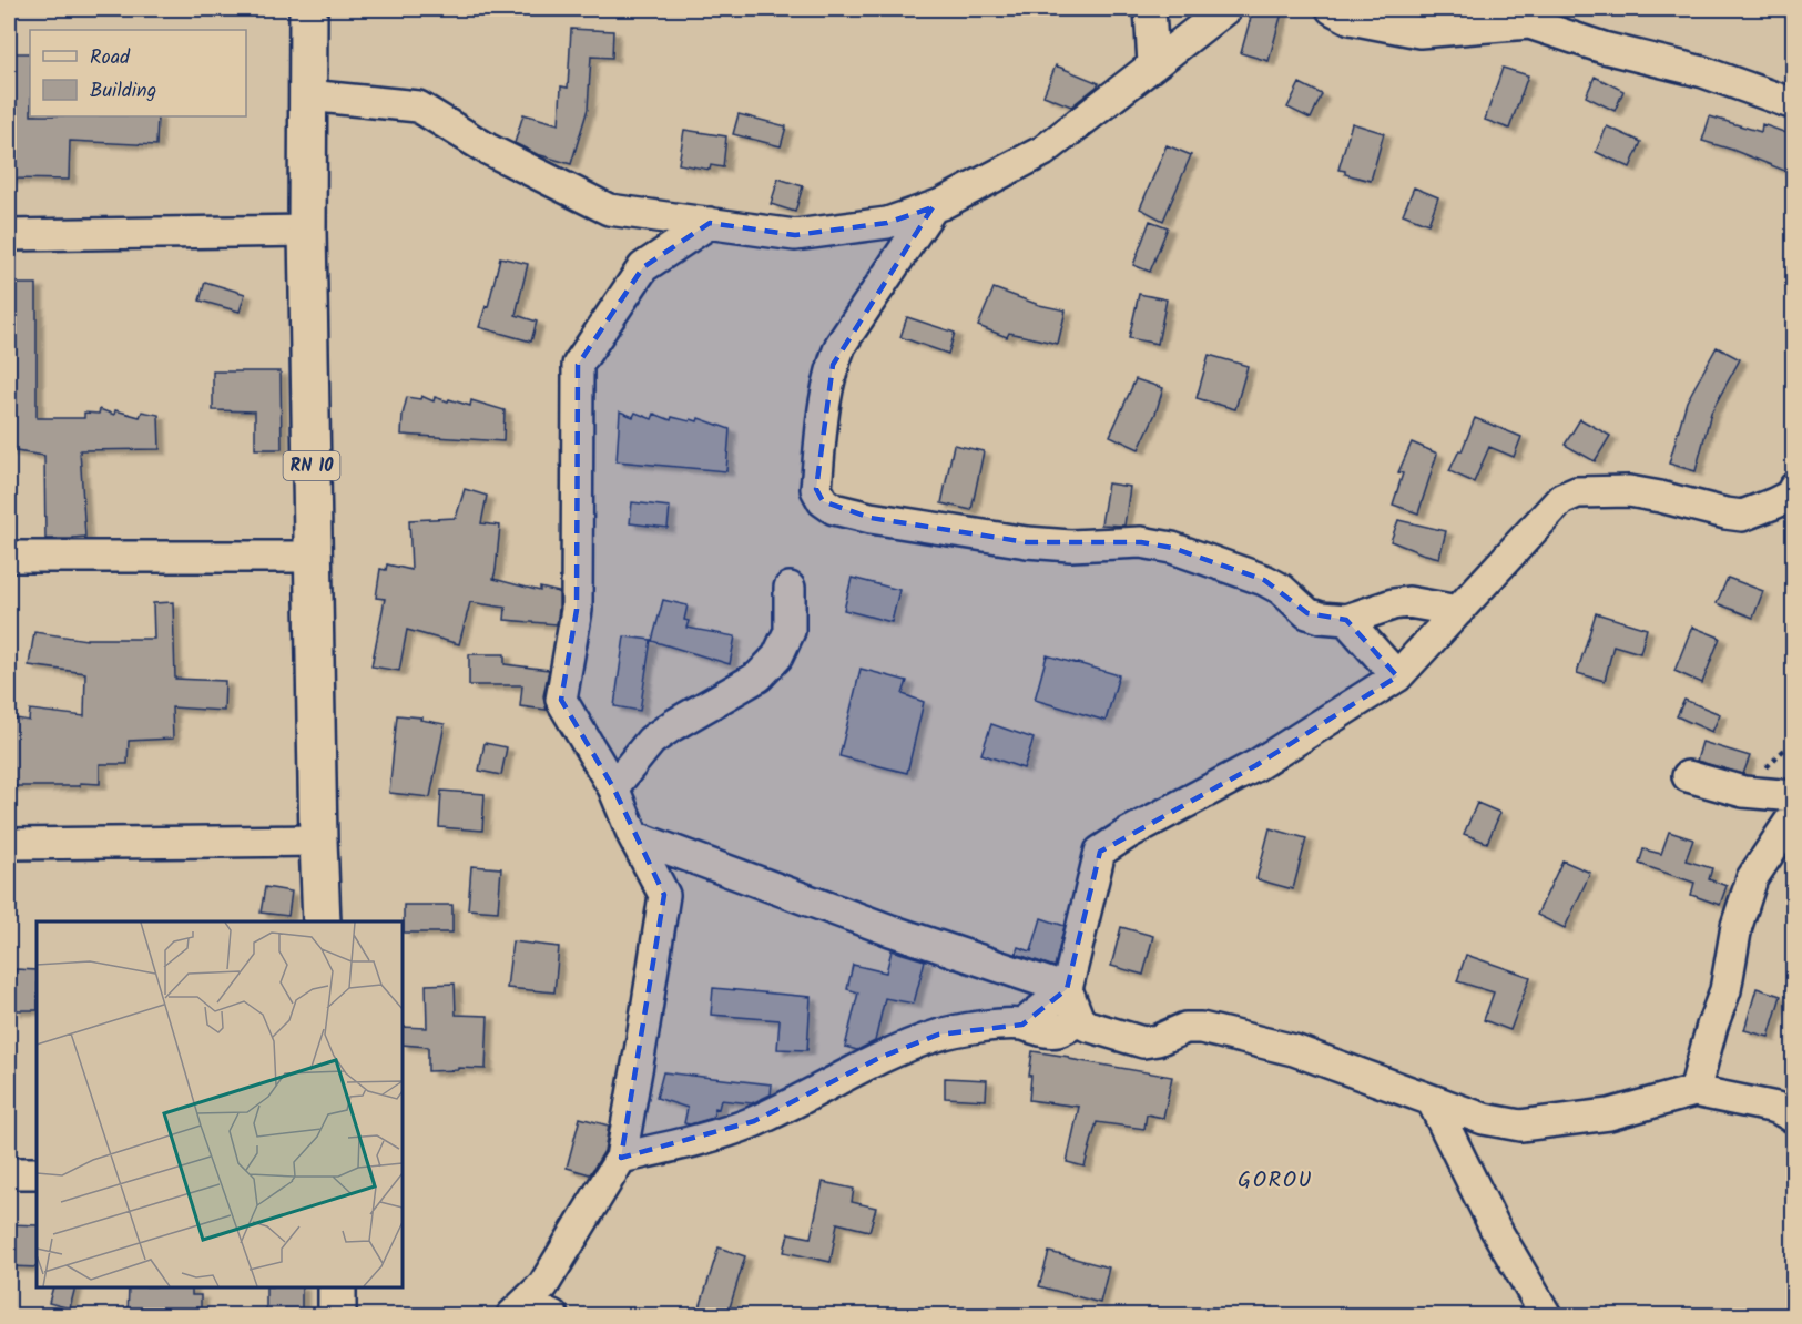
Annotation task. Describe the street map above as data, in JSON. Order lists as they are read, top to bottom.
{
  "streets": {
    "main road": ["RN 10"]
  },
  "districts": ["GOROU"],
  "legend": ["Road", "Building"]
}
